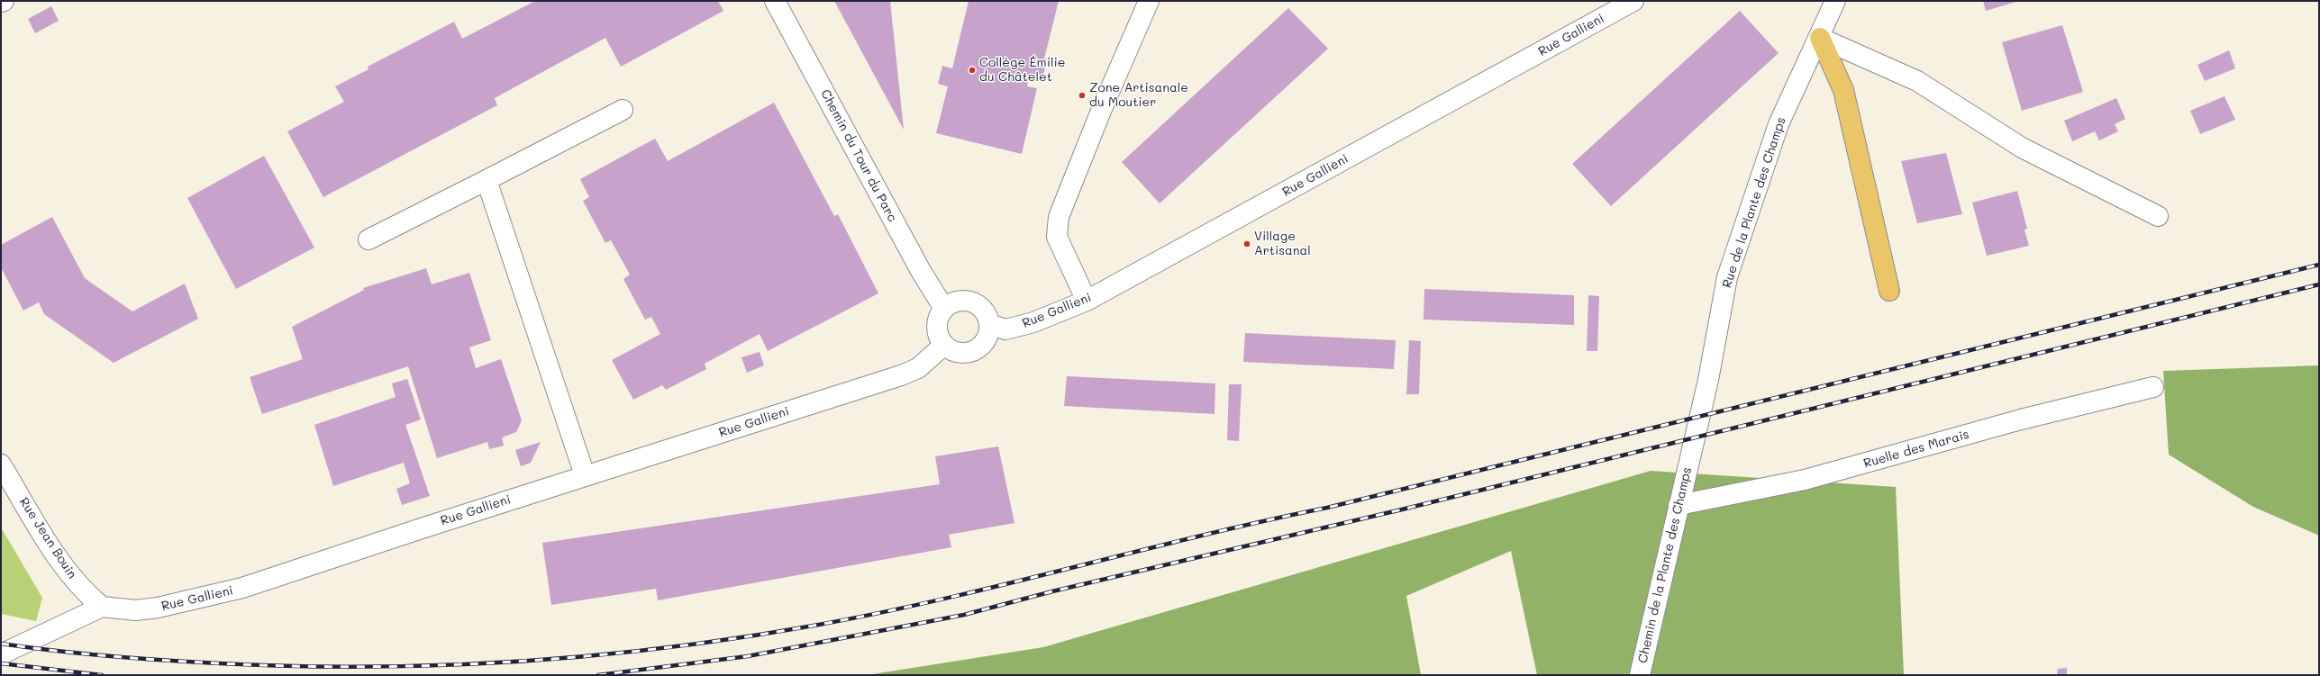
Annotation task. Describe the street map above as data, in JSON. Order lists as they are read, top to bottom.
{
  "streets": {
    "street": [
      "Rue Gallieni",
      "Chemin du Tour du Parc",
      "Rue de la Plante des Champs",
      "Ruelle des Marais",
      "Rue Jean Bouin",
      "Chemin de la Plante des Champs"
    ]
  },
  "crossings": [
    ["Rue Gallieni", "Chemin du Tour du Parc"],
    ["Rue Gallieni", "Rue Jean Bouin"],
    ["Rue de la Plante des Champs", "Chemin de la Plante des Champs"],
    ["Ruelle des Marais", "Chemin de la Plante des Champs"]
  ],
  "places": ["Collège Émilie du Châtelet", "Zone Artisanale du Moutier", "Village Artisanal"]
}
